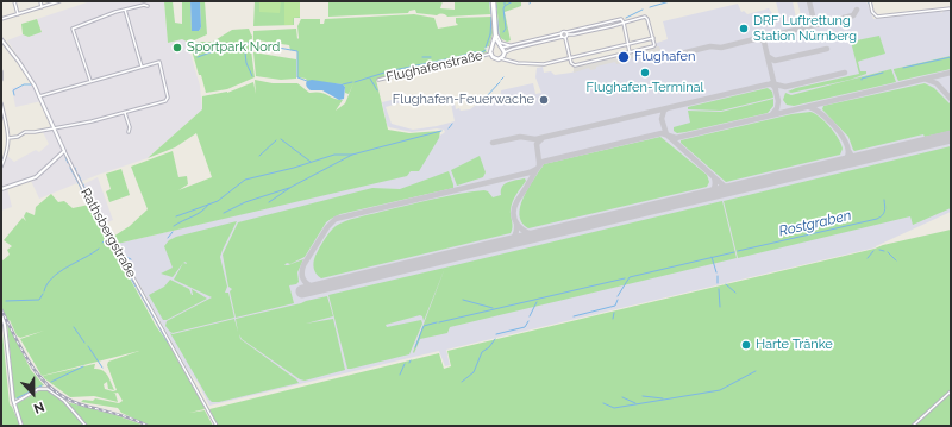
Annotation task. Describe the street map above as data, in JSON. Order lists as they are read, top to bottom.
{
  "streets": {
    "main road": ["Flughafenstraße"],
    "street": ["Rathsbergstraße"]
  },
  "water": ["Rostgraben"],
  "places": [
    "DRF Luftrettung Station Nürnberg",
    "Sportpark Nord",
    "Flughafen",
    "Flughafen-Terminal",
    "Flughafen-Feuerwache",
    "Harte Tränke"
  ],
  "north": "bottom"
}
